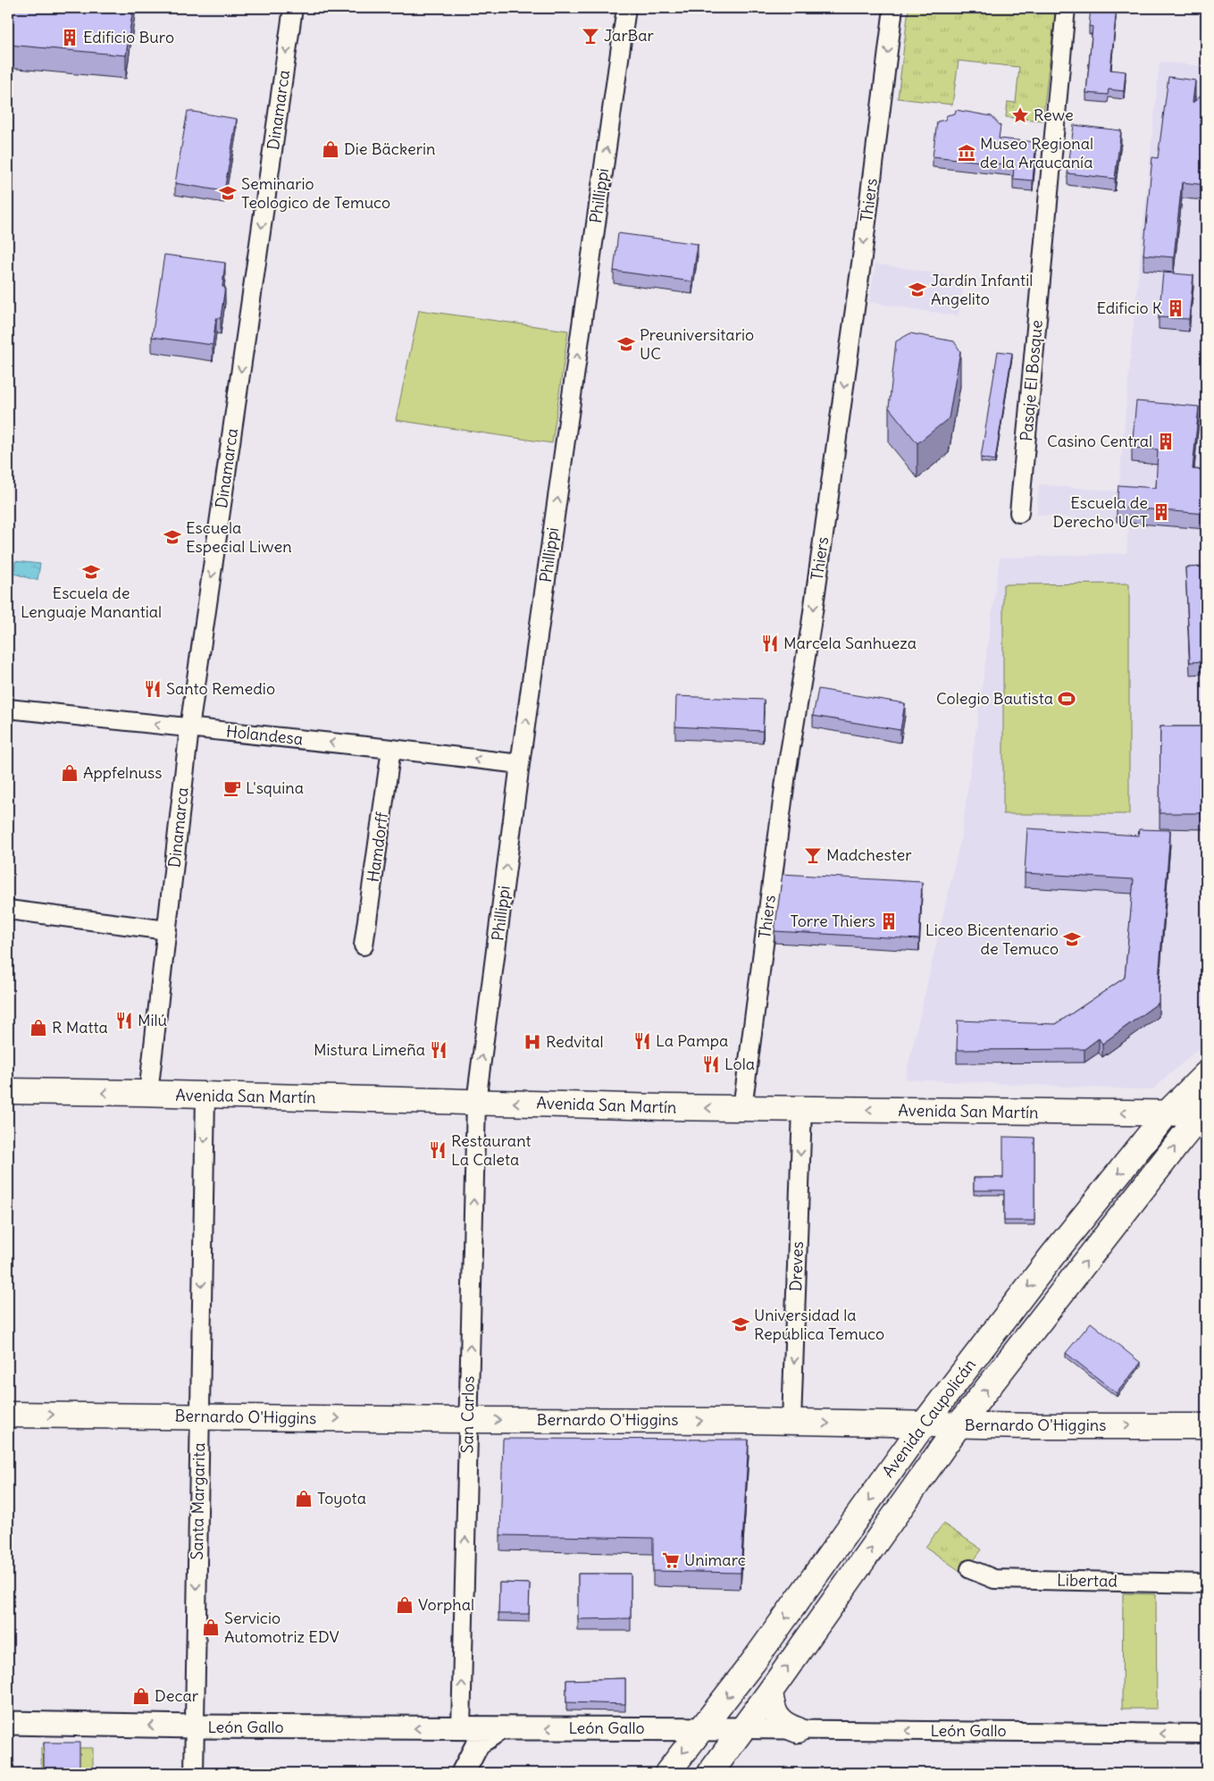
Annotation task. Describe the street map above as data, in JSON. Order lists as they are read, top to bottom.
{
  "streets": {
    "main road": ["Avenida San Martín", "Bernardo O'Higgins", "Avenida Caupolicán"],
    "street": [
      "Dinamarca",
      "Phillippi",
      "Thiers",
      "Pasaje El Bosque",
      "Holandesa",
      "Hamdorff",
      "Dreves",
      "San Carlos",
      "Santa Margarita",
      "Libertad",
      "León Gallo"
    ]
  },
  "crossings": [
    ["Dinamarca", "Holandesa"],
    ["Dinamarca", "Avenida San Martín"],
    ["Phillippi", "Holandesa"],
    ["Phillippi", "Avenida San Martín"],
    ["Phillippi", "San Carlos"],
    ["Thiers", "Avenida San Martín"],
    ["Holandesa", "Hamdorff"],
    ["Avenida San Martín", "Dreves"],
    ["Avenida San Martín", "San Carlos"],
    ["Avenida San Martín", "Avenida Caupolicán"],
    ["Avenida San Martín", "Santa Margarita"],
    ["Dreves", "Bernardo O'Higgins"],
    ["San Carlos", "Bernardo O'Higgins"],
    ["San Carlos", "León Gallo"],
    ["Bernardo O'Higgins", "Avenida Caupolicán"],
    ["Bernardo O'Higgins", "Santa Margarita"],
    ["Avenida Caupolicán", "León Gallo"],
    ["Santa Margarita", "León Gallo"]
  ],
  "one_way": [
    "Dinamarca",
    "Phillippi",
    "Thiers",
    "Holandesa",
    "Avenida San Martín",
    "Dreves",
    "San Carlos",
    "Bernardo O'Higgins",
    "Santa Margarita",
    "León Gallo"
  ],
  "places": {
    "bar": ["JarBar", "Madchester"],
    "building": [
      "Edificio Buro",
      "Edificio K",
      "Casino Central",
      "Escuela de Derecho UCT",
      "Torre Thiers"
    ],
    "place": ["Rewe"],
    "shop": [
      "Die Bäckerin",
      "Appfelnuss",
      "R Matta",
      "Toyota",
      "Vorphal",
      "Servicio Automotriz EDV",
      "Decar"
    ],
    "museum": ["Museo Regional de la Araucanía"],
    "school or university": [
      "Seminario Teologico de Temuco",
      "Jardín Infantil Angelito",
      "Preuniversitario UC",
      "Escuela Especial Liwen",
      "Escuela de Lenguaje Manantial",
      "Liceo Bicentenario de Temuco",
      "Universidad la República Temuco"
    ],
    "restaurant": [
      "Marcela Sanhueza",
      "Santo Remedio",
      "Milú",
      "La Pampa",
      "Mistura Limeña",
      "Lola",
      "Restaurant La Caleta"
    ],
    "sports": ["Colegio Bautista"],
    "cafe": ["L'squina"],
    "hospital": ["Redvital"],
    "supermarket": ["Unimarc"]
  }
}
